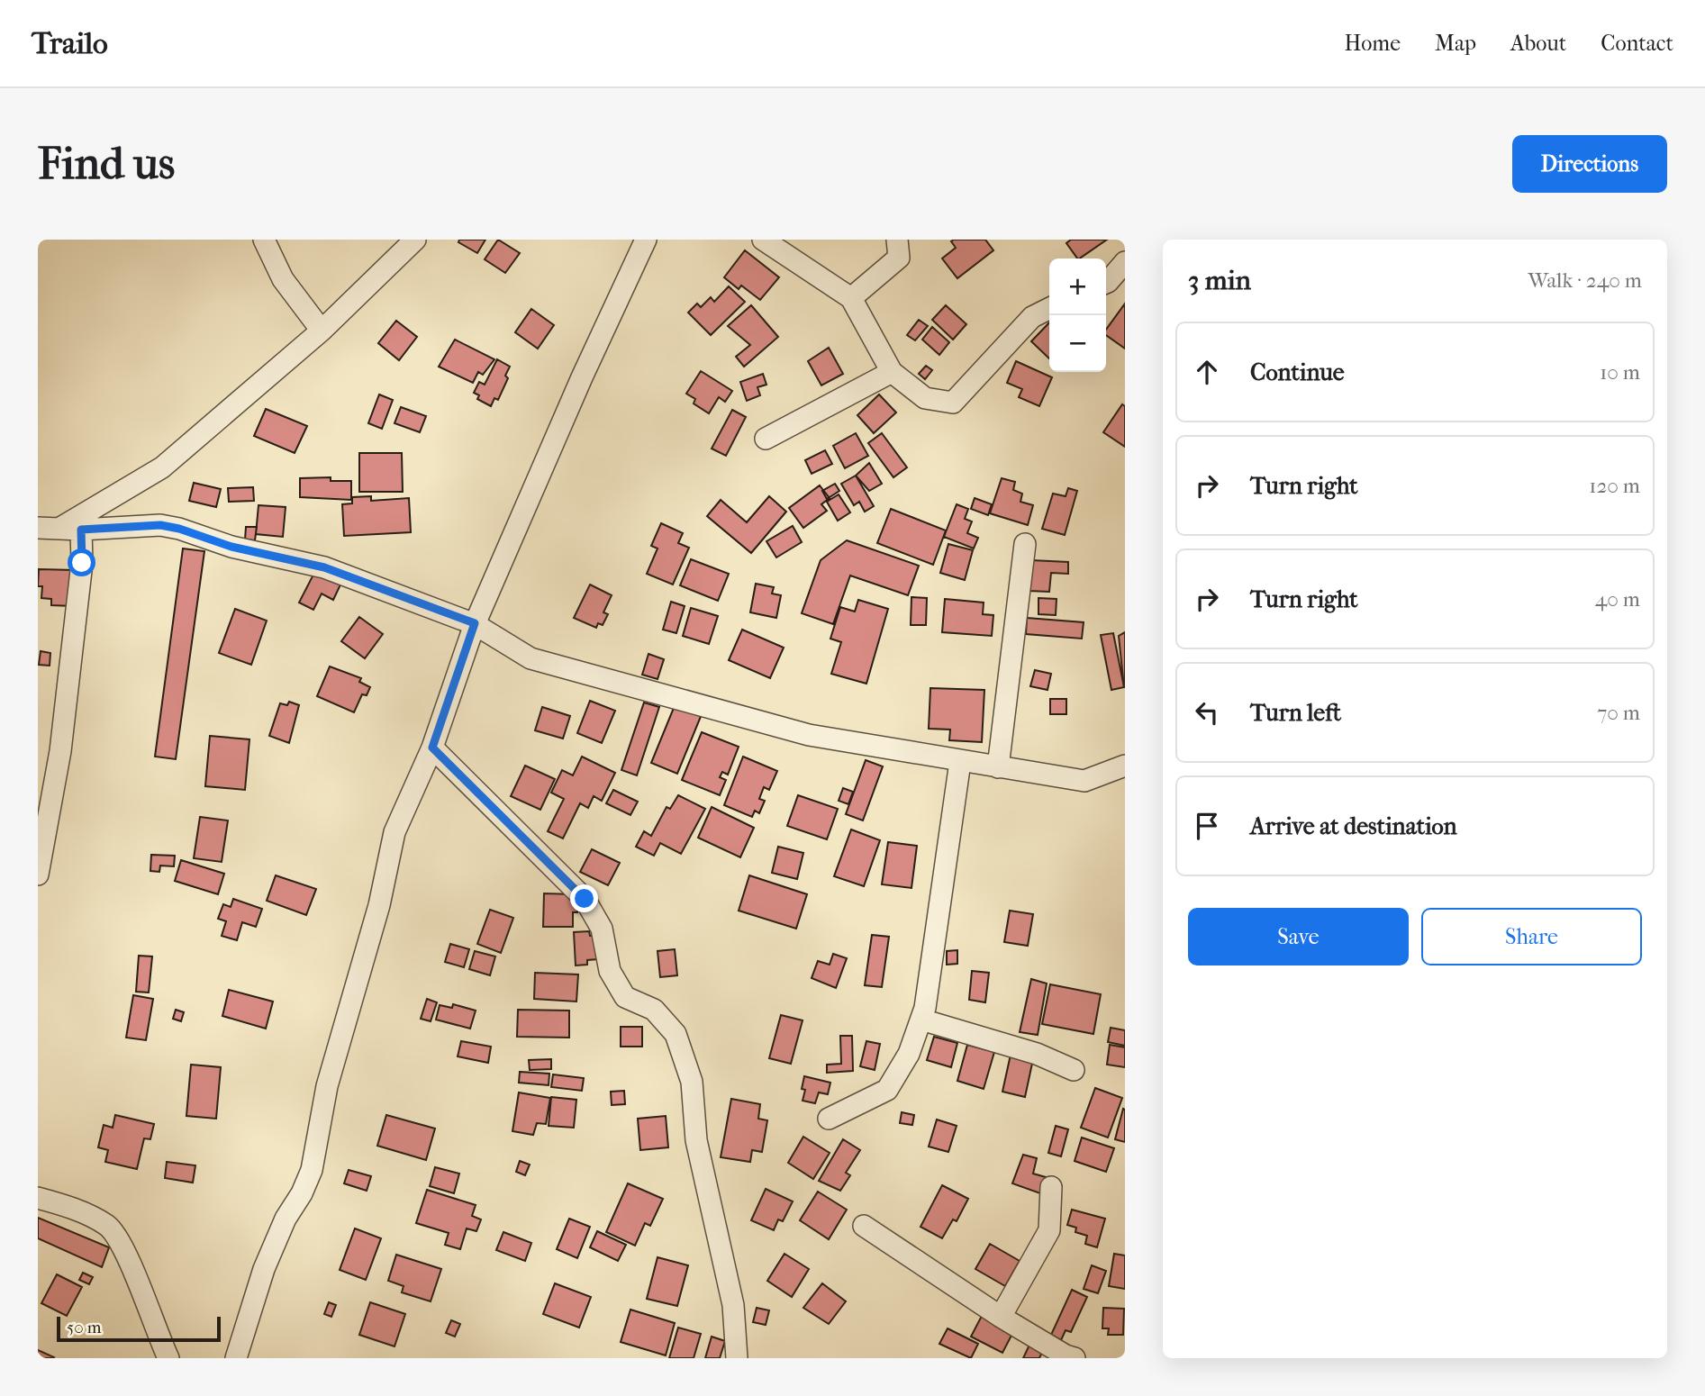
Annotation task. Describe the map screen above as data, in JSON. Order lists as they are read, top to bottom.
{
  "scale_bar": "50 m",
  "page": {
    "header": "Trailo",
    "nav": [
      "Home",
      "Map",
      "About",
      "Contact"
    ],
    "buttons": [
      "Directions",
      ["Save", "Share"]
    ],
    "title": "Find us",
    "heading": ["3 min", "Walk · 240 m"],
    "map_buttons": ["+", "−"],
    "list": [
      ["Continue", "10 m"],
      ["Turn right", "120 m"],
      ["Turn right", "40 m"],
      ["Turn left", "70 m"],
      "Arrive at destination"
    ],
    "scale": "50 m"
  }
}
